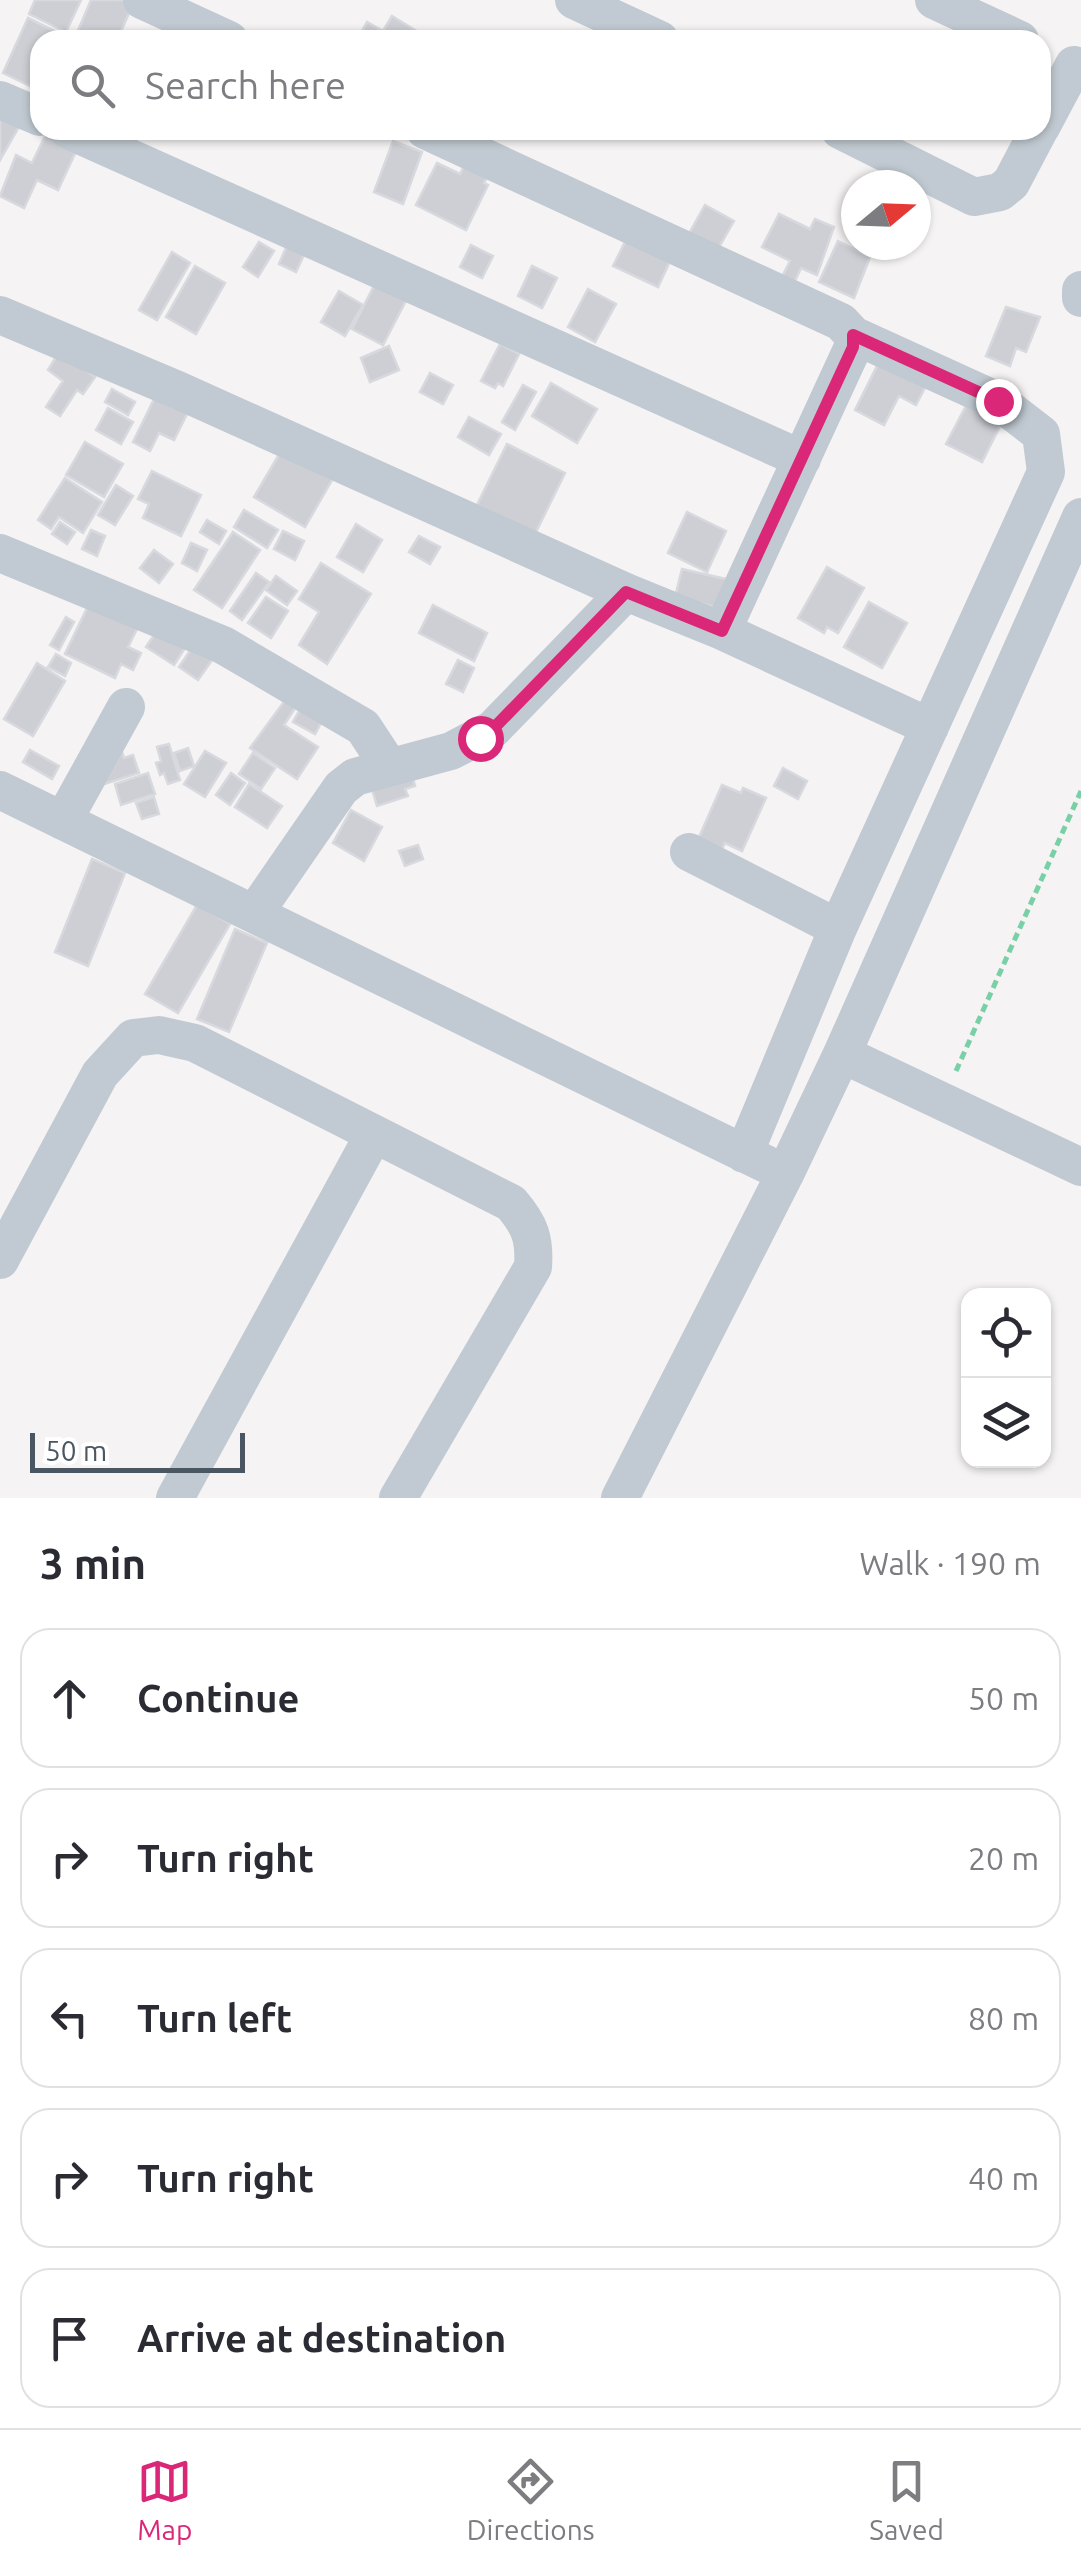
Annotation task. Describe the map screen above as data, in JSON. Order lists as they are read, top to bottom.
{
  "scale_bar": "50 m",
  "north": "right",
  "page": {
    "search": "Search here",
    "scale": "50 m",
    "heading": ["3 min", "Walk · 190 m"],
    "list": [
      ["Continue", "50 m"],
      ["Turn right", "20 m"],
      ["Turn left", "80 m"],
      ["Turn right", "40 m"],
      "Arrive at destination"
    ],
    "nav": ["Map", "Directions", "Saved"]
  }
}
